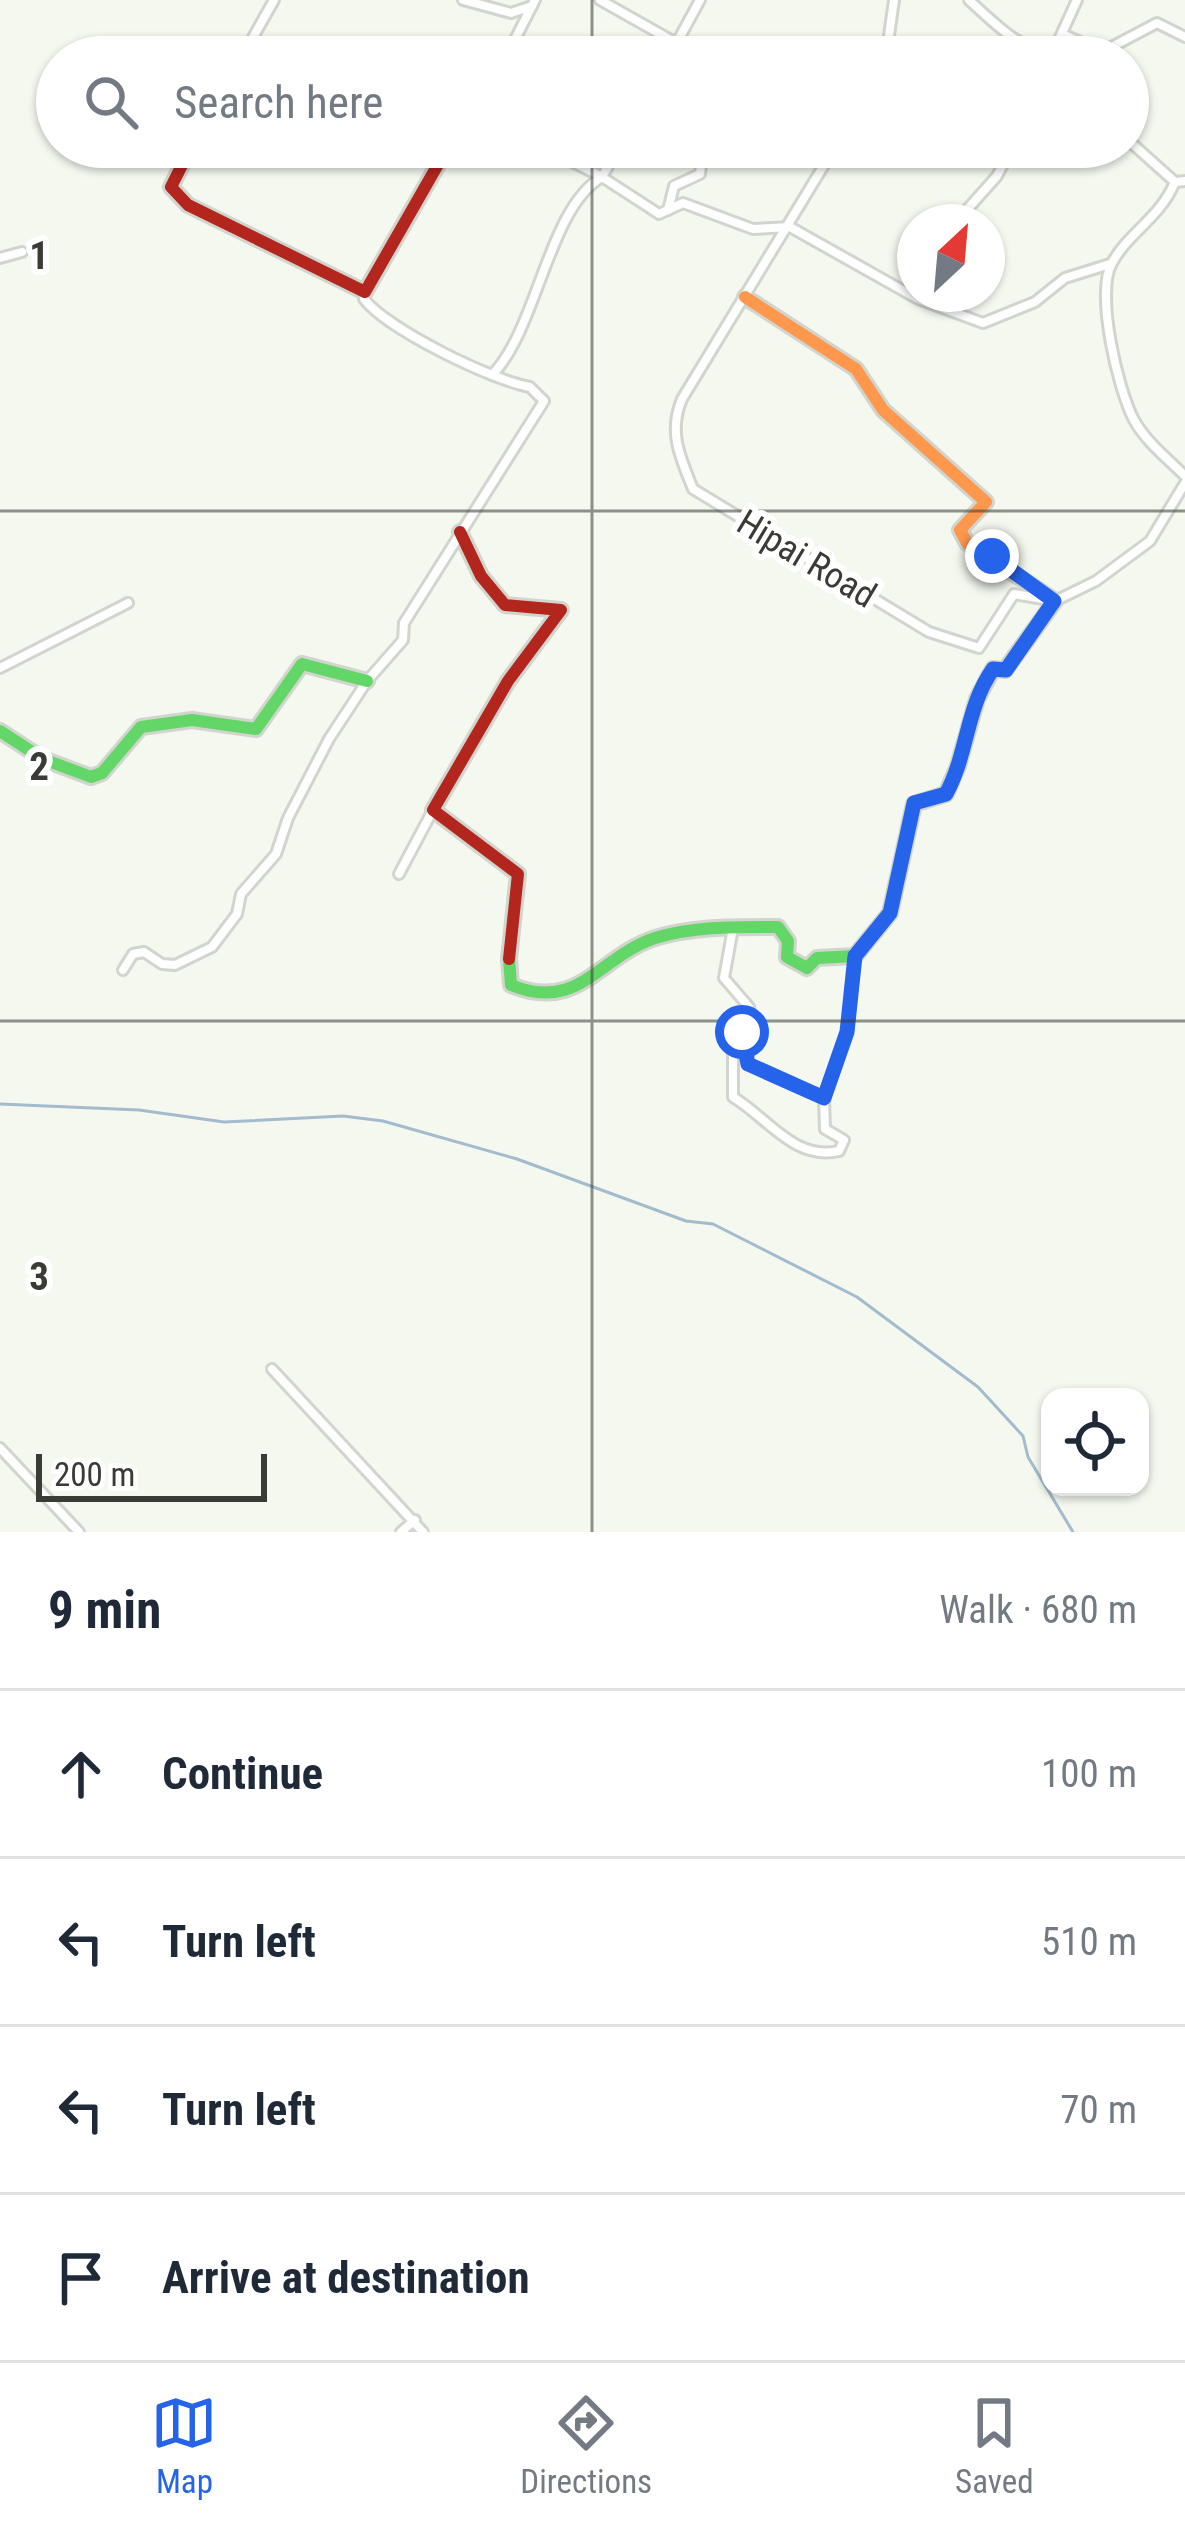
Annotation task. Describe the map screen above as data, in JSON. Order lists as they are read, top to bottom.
{
  "streets": {
    "street": ["Hipai Road"]
  },
  "scale_bar": "200 m",
  "north": "top right",
  "page": {
    "search": "Search here",
    "scale": "200 m",
    "heading": ["9 min", "Walk · 680 m"],
    "list": [
      ["Continue", "100 m"],
      ["Turn left", "510 m"],
      ["Turn left", "70 m"],
      "Arrive at destination"
    ],
    "nav": ["Map", "Directions", "Saved"]
  },
  "grid": {
    "rows": ["1", "2", "3"]
  }
}
